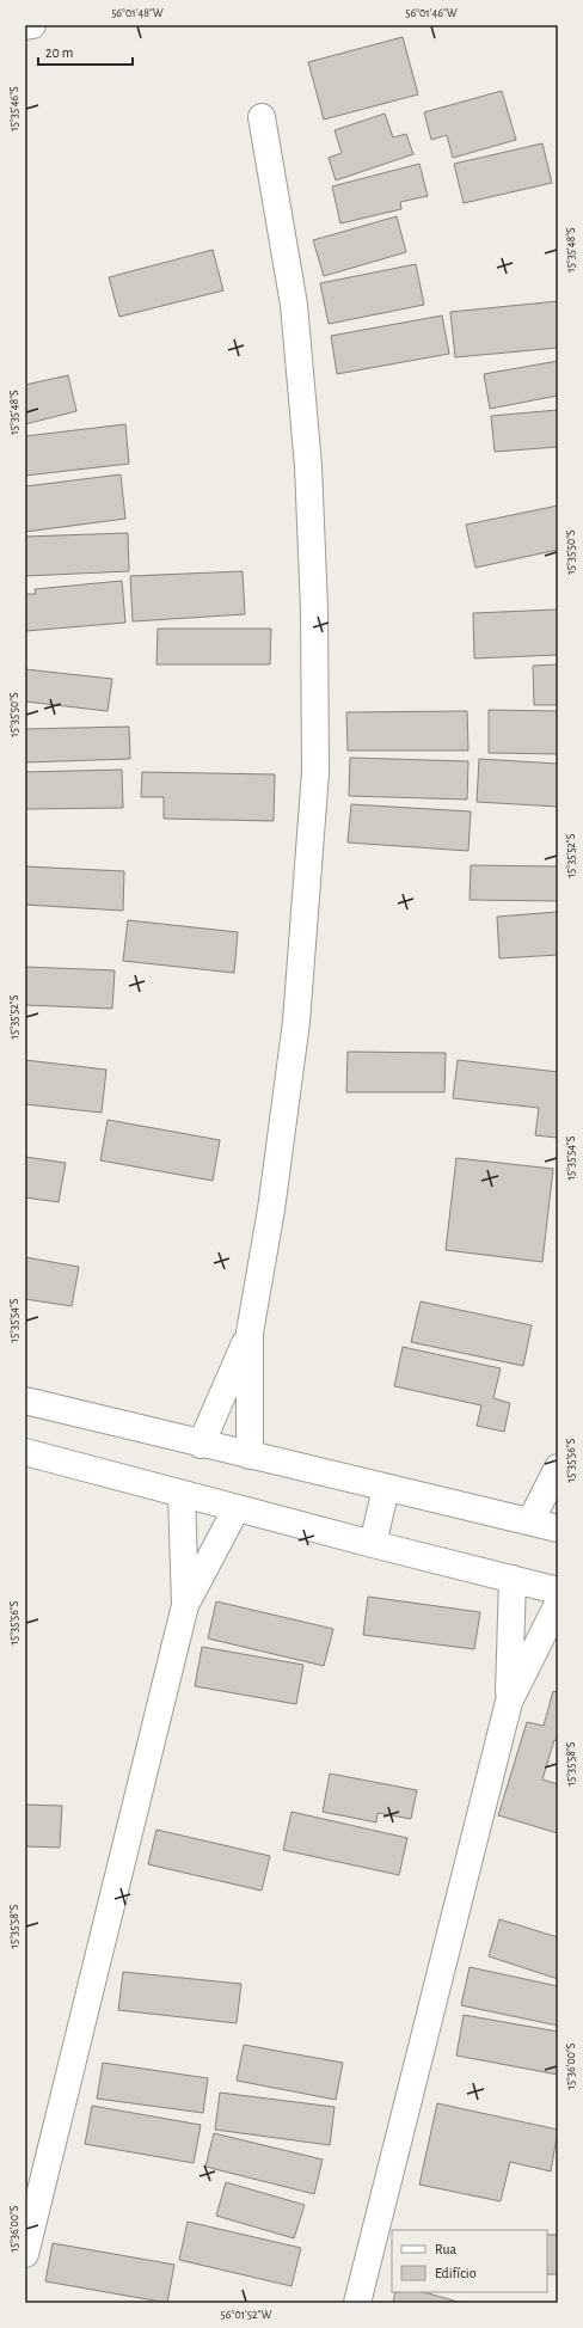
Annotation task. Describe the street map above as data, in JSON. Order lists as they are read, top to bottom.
{
  "legend": ["Rua", "Edifício"],
  "scale_bar": "20 m",
  "coordinates": [
    "56°01'48\"W",
    "56°01'46\"W",
    "15°35'46\"S",
    "15°35'48\"S",
    "15°35'50\"S",
    "15°35'52\"S",
    "15°35'54\"S",
    "15°35'56\"S",
    "15°35'58\"S",
    "15°36'00\"S",
    "56°01'52\"W"
  ]
}
